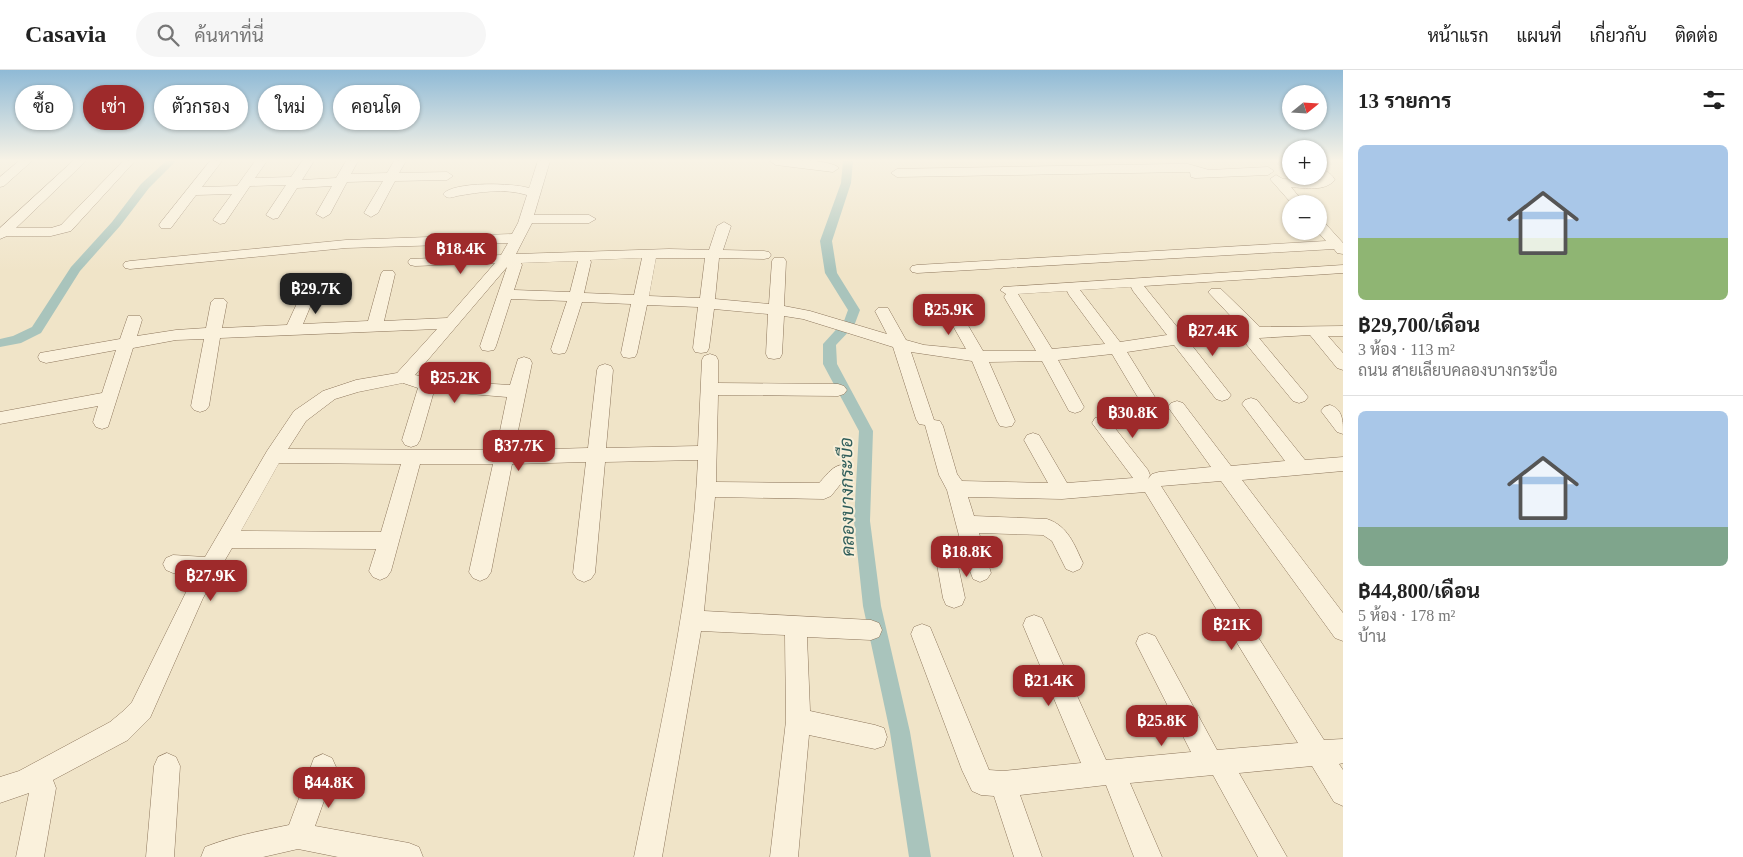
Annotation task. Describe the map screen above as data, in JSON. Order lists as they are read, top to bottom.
{
  "water": ["คลองบางกระบือ"],
  "north": "right",
  "page": {
    "header": "Casavia",
    "search": "ค้นหาที่นี่",
    "nav": [
      "หน้าแรก",
      "แผนที่",
      "เกี่ยวกับ",
      "ติดต่อ"
    ],
    "heading": "13 รายการ",
    "map_buttons": ["+", "−"],
    "chip": [
      "ซื้อ",
      "เช่า",
      "ตัวกรอง",
      "ใหม่",
      "คอนโด"
    ],
    "list": [
      {
        "name": "฿29,700/เดือน",
        "note": "3 ห้อง · 113 m² · ถนน สายเลียบคลองบางกระบือ"
      },
      {
        "name": "฿44,800/เดือน",
        "note": "5 ห้อง · 178 m² · บ้าน"
      }
    ],
    "price": [
      "฿18.4K",
      "฿29.7K",
      "฿25.9K",
      "฿27.4K",
      "฿25.2K",
      "฿30.8K",
      "฿37.7K",
      "฿18.8K",
      "฿27.9K",
      "฿21K",
      "฿21.4K",
      "฿25.8K",
      "฿44.8K"
    ]
  }
}
